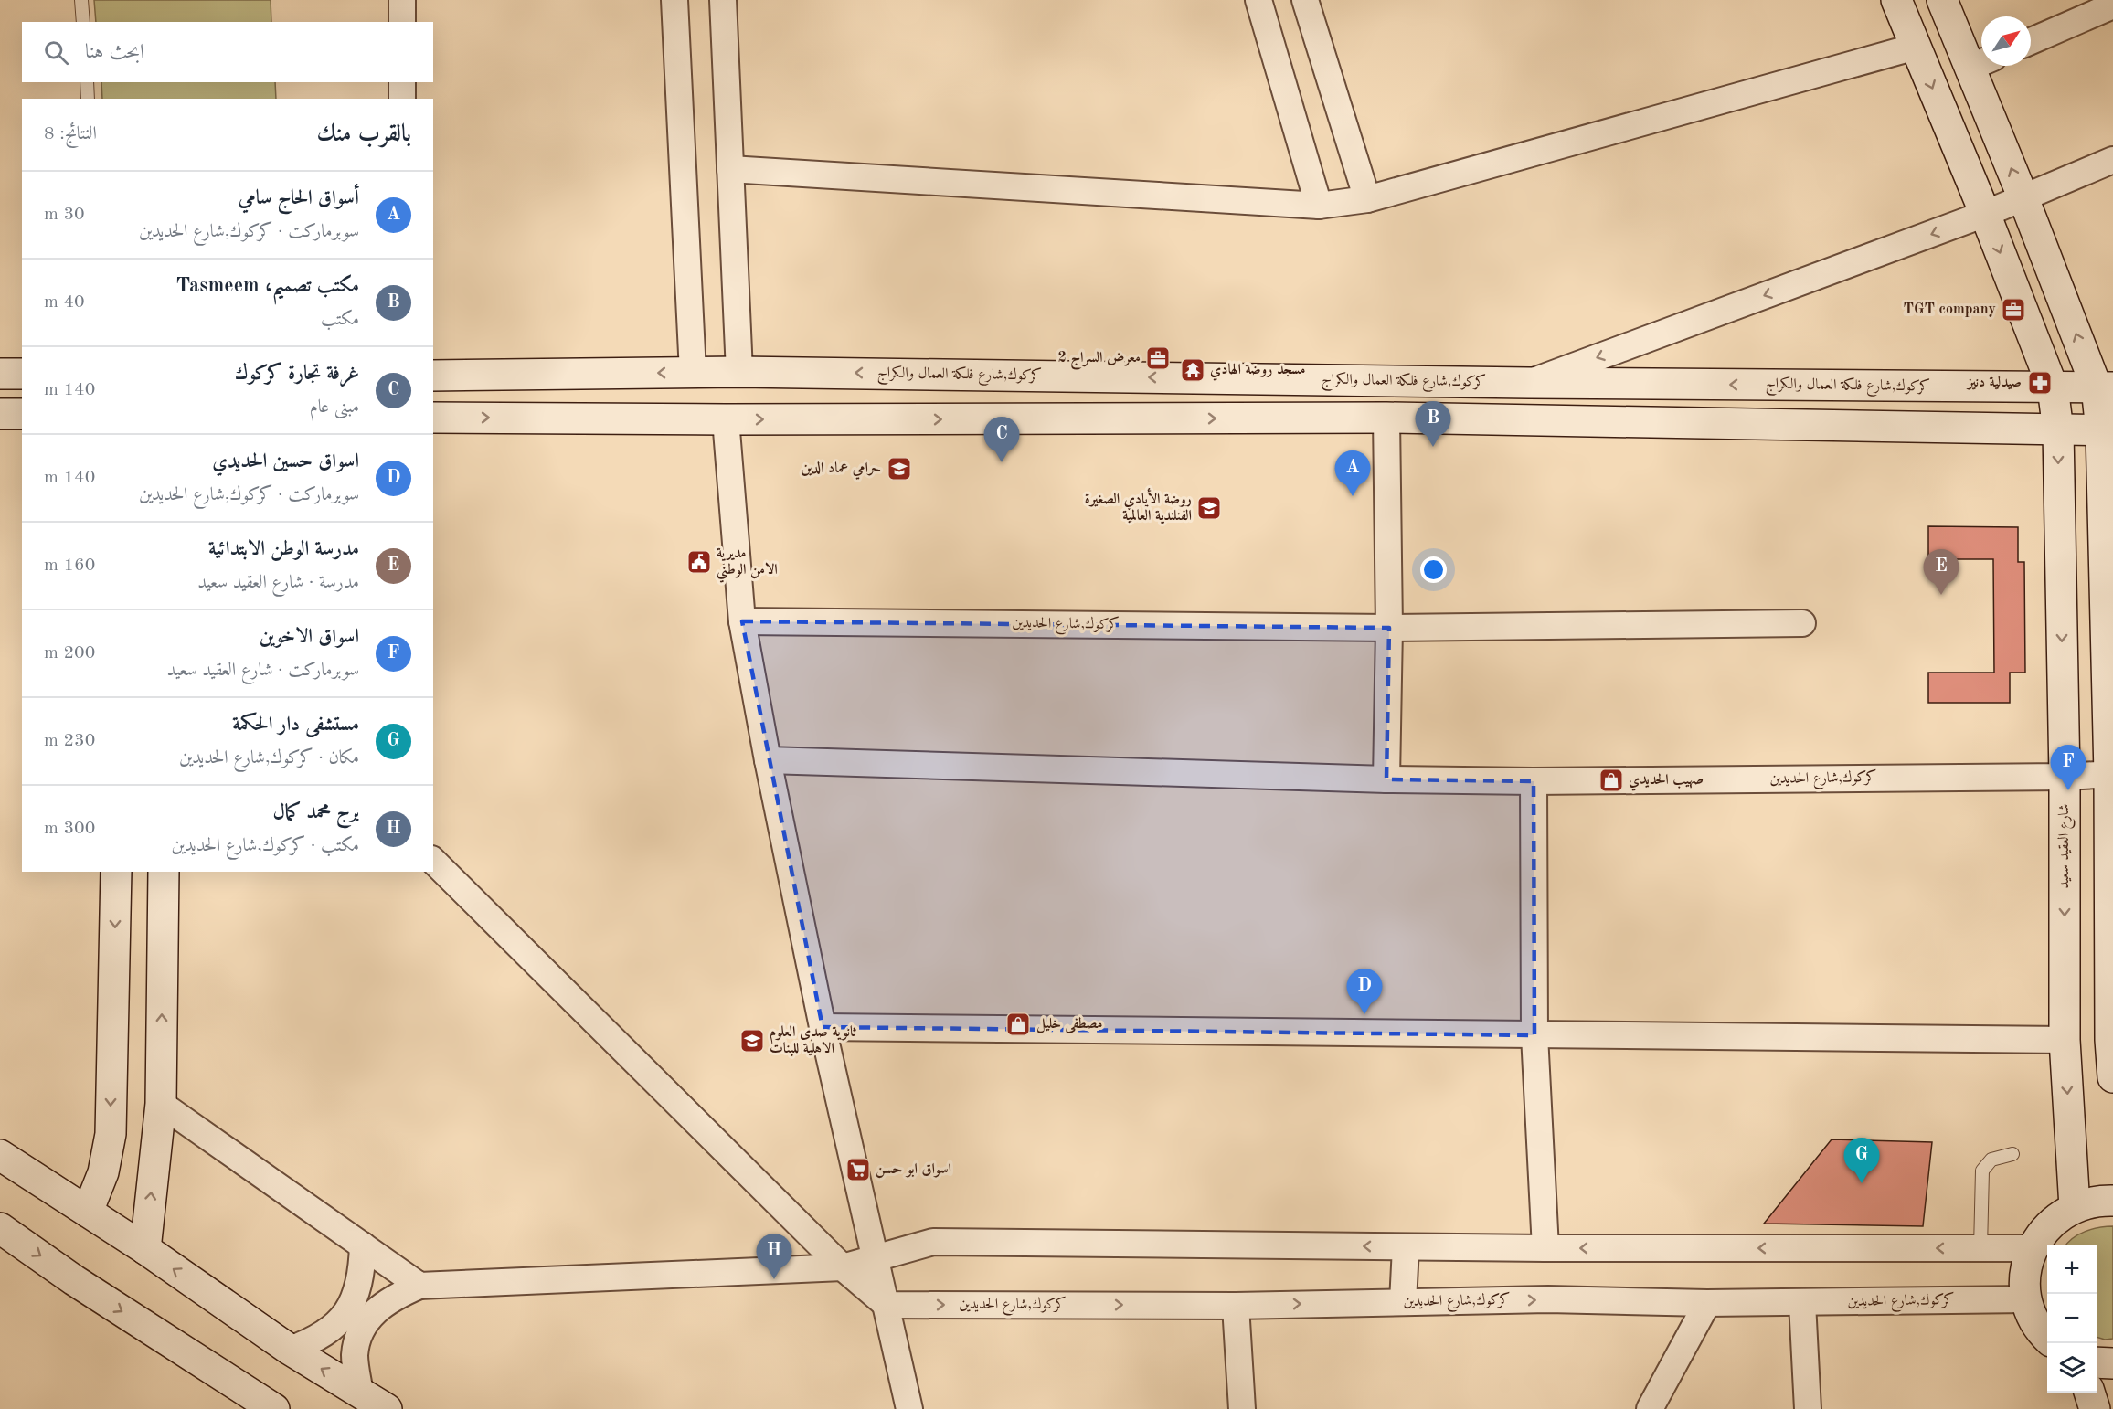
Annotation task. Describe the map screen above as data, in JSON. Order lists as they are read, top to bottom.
{
  "streets": {
    "street": ["كركوك,شارع فلكة العمال والكراج", "كركوك,شارع الحديدين", "شارع العقيد سعيد"]
  },
  "crossings": [
    ["كركوك,شارع فلكة العمال والكراج", "شارع العقيد سعيد"],
    ["كركوك,شارع الحديدين", "شارع العقيد سعيد"]
  ],
  "places": {
    "office": ["TGT company", "معرض السراج 2"],
    "temple": ["مسجد روضة الهادي"],
    "pharmacy": ["صيدلية دنيز"],
    "school or university": ["حرامي عماد الدين", "روضة الأيادي الصغيرة الفنلندية العالمية", "ثانوية صدى العلوم الاهلية للبنات"],
    "public building": ["مديرية الامن الوطني"],
    "shop": ["صهيب الحديدي", "مصطفى خليل"],
    "supermarket": ["اسواق ابو حسن"]
  },
  "north": "top right",
  "page": {
    "search": "ابحث هنا",
    "heading": ["بالقرب منك", "النتائج: 8"],
    "list": [
      {
        "mark": "A",
        "name": "أسواق الحاج سامي",
        "note": "سوبرماركت · كركوك,شارع الحديدين",
        "value": "30 m"
      },
      {
        "mark": "B",
        "name": "مكتب تصميم، Tasmeem",
        "note": "مكتب",
        "value": "40 m"
      },
      {
        "mark": "C",
        "name": "غرفة تجارة كركوك",
        "note": "مبنى عام",
        "value": "140 m"
      },
      {
        "mark": "D",
        "name": "اسواق حسين الحديدي",
        "note": "سوبرماركت · كركوك,شارع الحديدين",
        "value": "140 m"
      },
      {
        "mark": "E",
        "name": "مدرسة الوطن الابتدائية",
        "note": "مدرسة · شارع العقيد سعيد",
        "value": "160 m"
      },
      {
        "mark": "F",
        "name": "اسواق الاخوين",
        "note": "سوبرماركت · شارع العقيد سعيد",
        "value": "200 m"
      },
      {
        "mark": "G",
        "name": "مستشفى دار الحكمة",
        "note": "مكان · كركوك,شارع الحديدين",
        "value": "230 m"
      },
      {
        "mark": "H",
        "name": "برج محمد كمال",
        "note": "مكتب · كركوك,شارع الحديدين",
        "value": "300 m"
      }
    ],
    "pins": [
      "B",
      "C",
      "A",
      "E",
      "F",
      "D",
      "G",
      "H"
    ],
    "map_buttons": ["+", "−"]
  }
}
